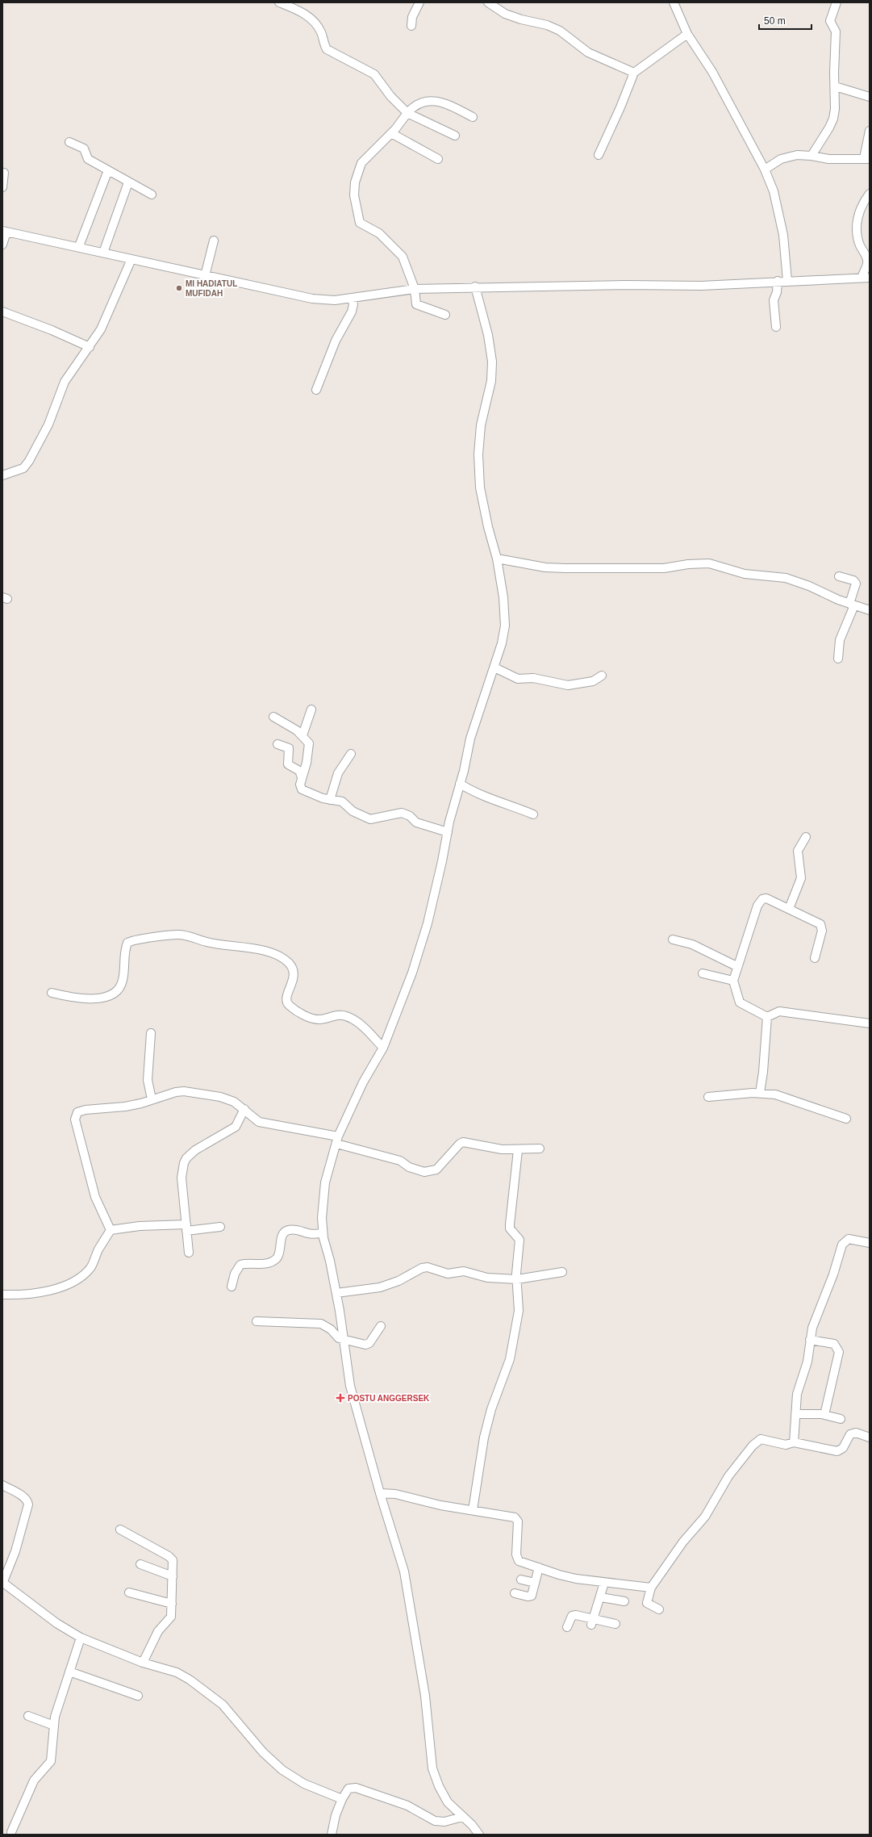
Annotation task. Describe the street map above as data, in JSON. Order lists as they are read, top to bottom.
{
  "places": {
    "other": ["MI HADIATUL MUFIDAH"],
    "health": ["POSTU ANGGERSEK"]
  },
  "scale_bar": "50 m"
}
